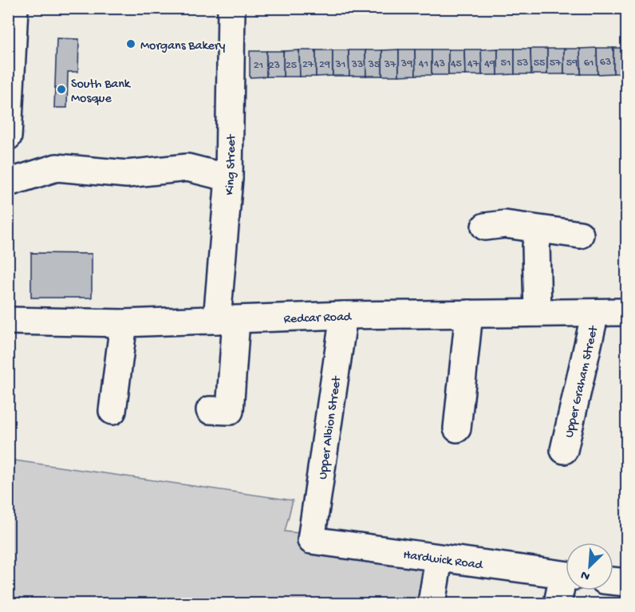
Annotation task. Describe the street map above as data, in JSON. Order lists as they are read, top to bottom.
{
  "streets": {
    "street": [
      "King Street",
      "Redcar Road",
      "Upper Graham Street",
      "Upper Albion Street",
      "Hardwick Road"
    ]
  },
  "crossings": [
    ["King Street", "Redcar Road"],
    ["Redcar Road", "Upper Graham Street"],
    ["Redcar Road", "Upper Albion Street"],
    ["Upper Albion Street", "Hardwick Road"]
  ],
  "places": ["Morgans Bakery", "South Bank Mosque"],
  "house_numbers": [
    "63",
    "51",
    "53",
    "55",
    "57",
    "59",
    "61",
    "39",
    "41",
    "43",
    "45",
    "47",
    "49",
    "27",
    "29",
    "31",
    "33",
    "35",
    "37",
    "21",
    "23",
    "25"
  ],
  "north": "bottom left"
}
